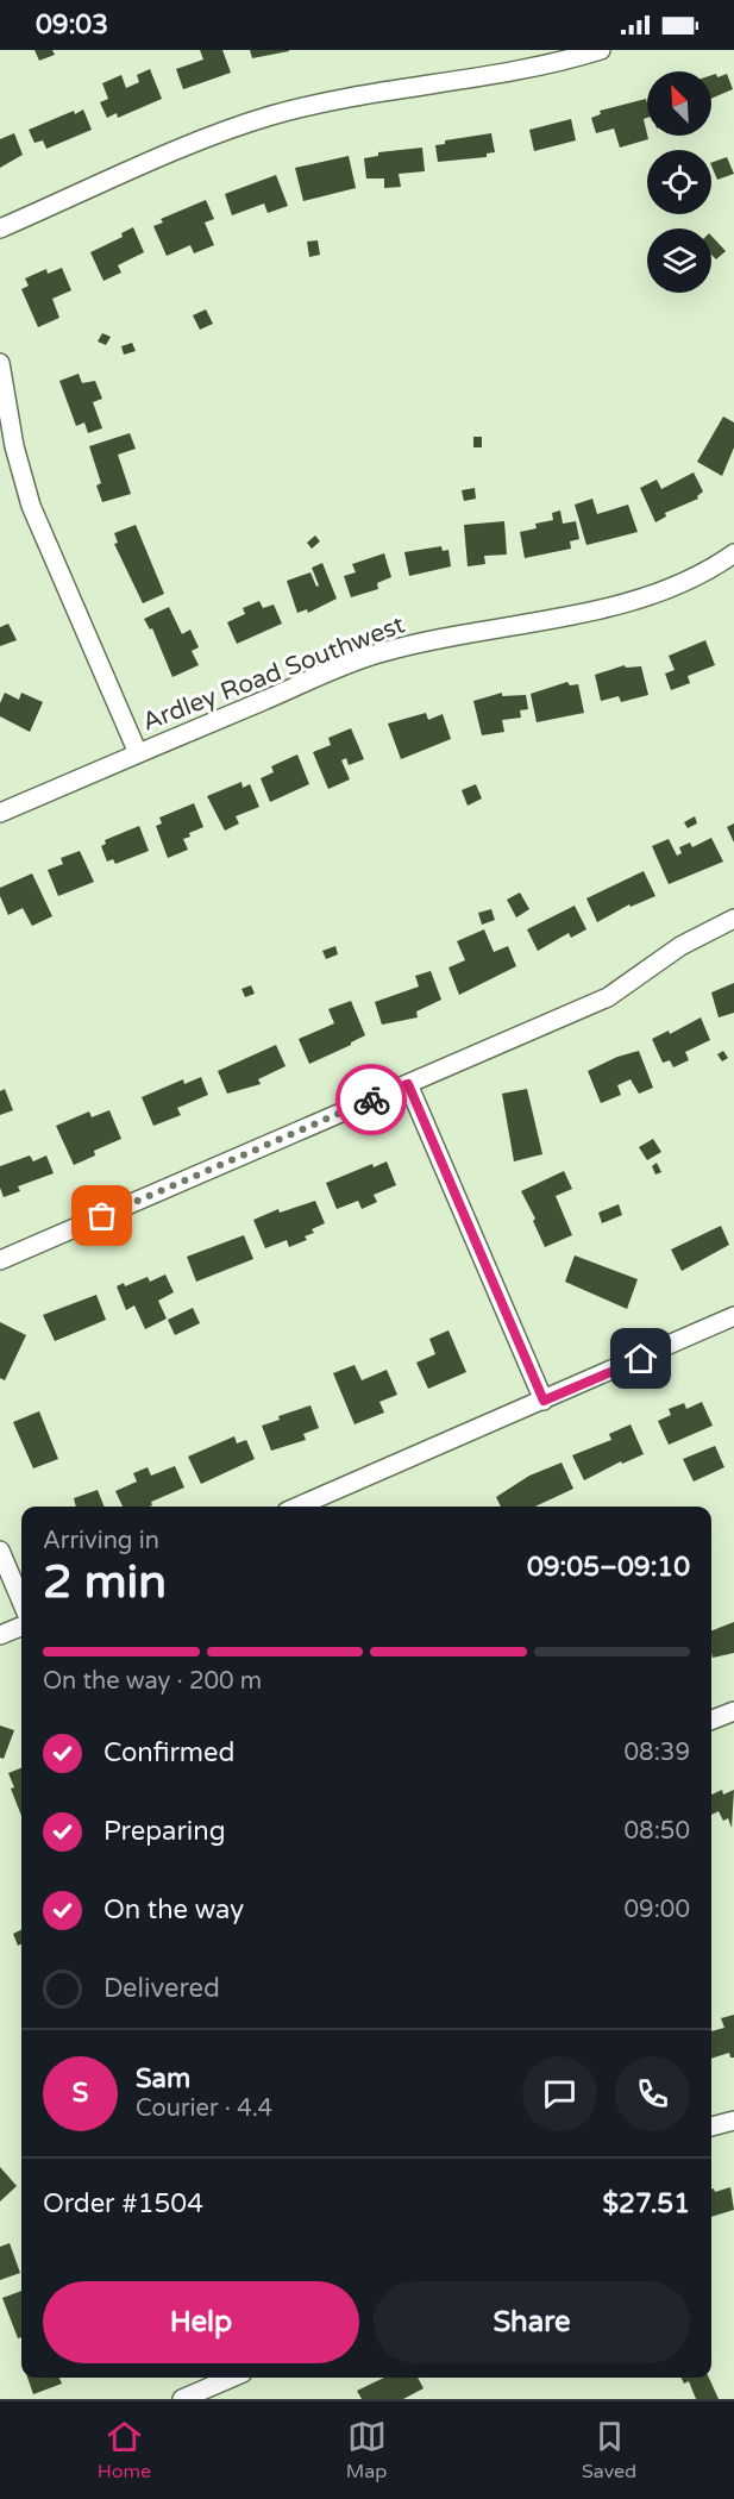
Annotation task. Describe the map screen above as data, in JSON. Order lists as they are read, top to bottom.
{
  "streets": {
    "street": ["Ardley Road Southwest"]
  },
  "north": "top left",
  "page": {
    "status": "09:03",
    "heading": ["2 min", "Arriving in", "09:05–09:10"],
    "panel": [
      "Sam",
      "Courier · 4.4",
      "Order #1504",
      "$27.51"
    ],
    "bar": "On the way · 200 m",
    "list": [
      ["Confirmed", "08:39"],
      ["Preparing", "08:50"],
      ["On the way", "09:00"],
      "Delivered"
    ],
    "round": "S",
    "buttons": ["Help", "Share"],
    "tabs": ["Home", "Map", "Saved"]
  }
}
